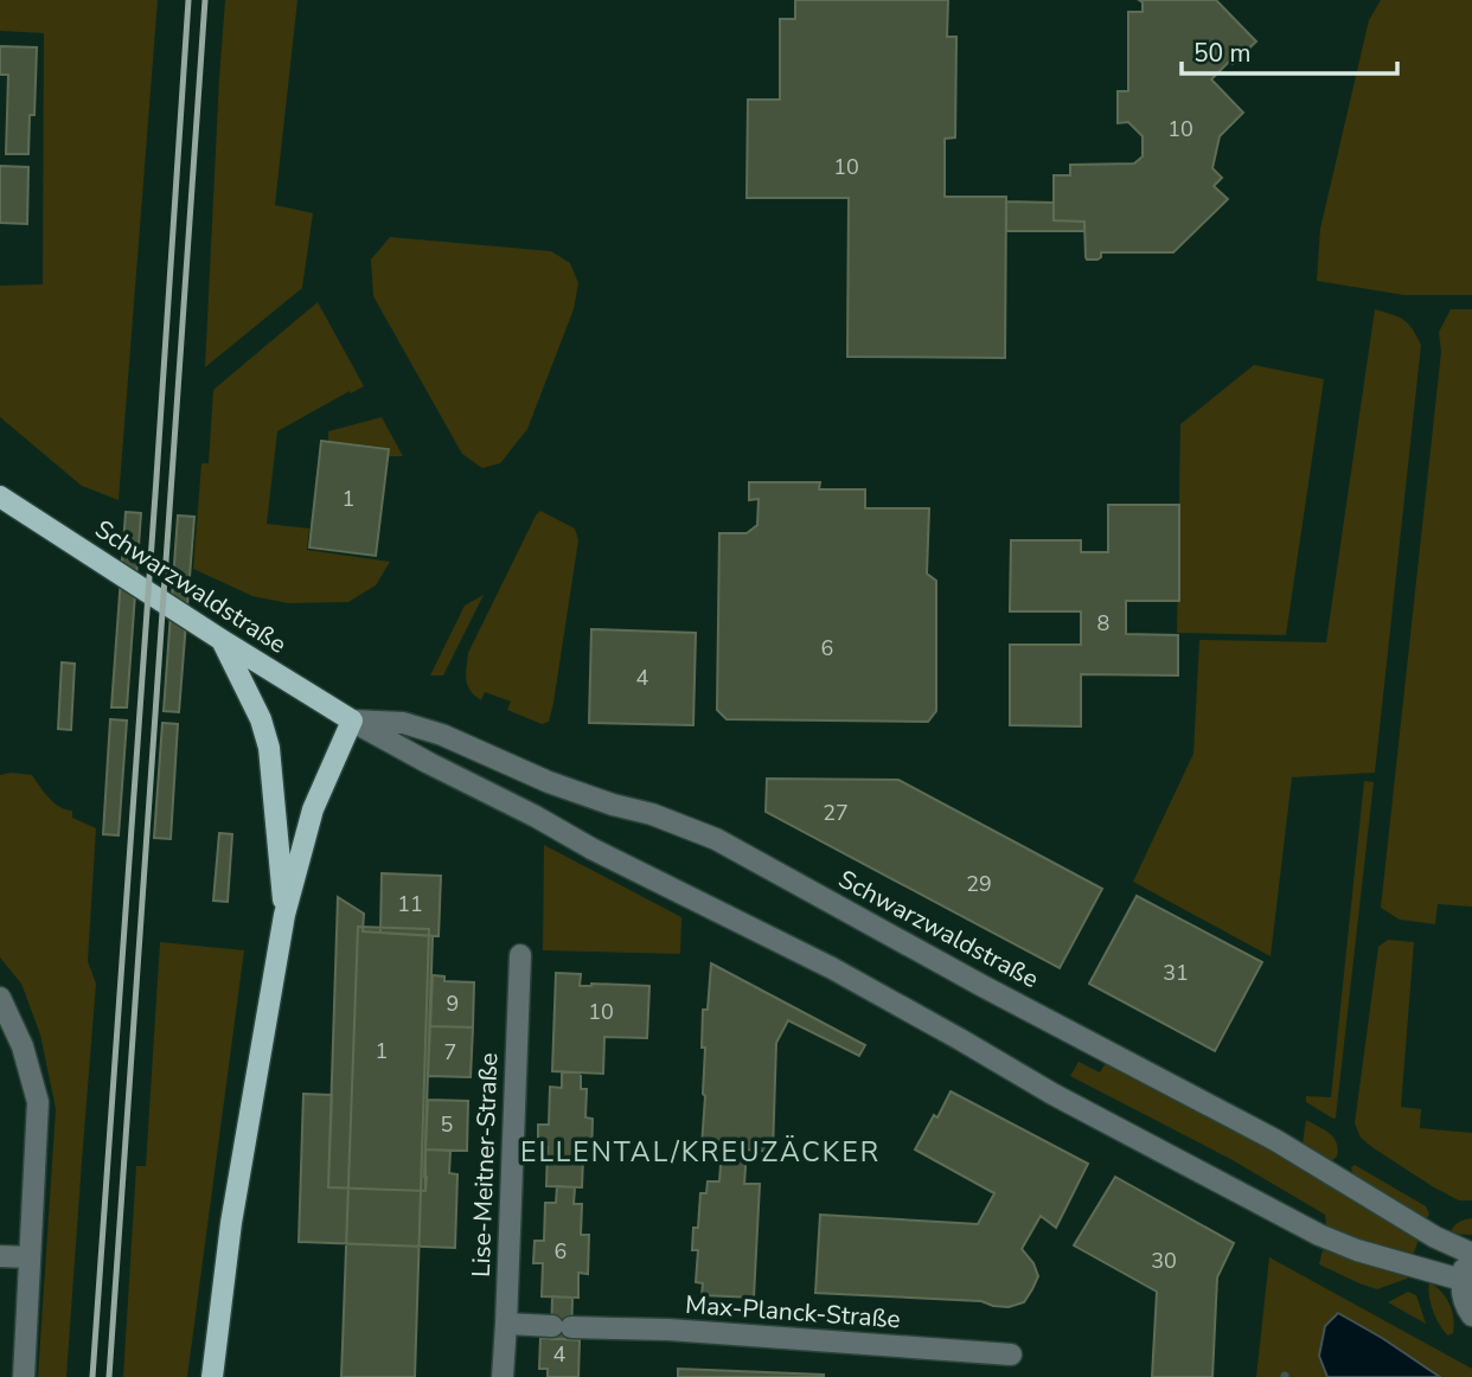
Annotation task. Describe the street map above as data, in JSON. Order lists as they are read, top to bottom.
{
  "streets": {
    "main road": ["Schwarzwaldstraße"],
    "street": ["Lise-Meitner-Straße", "Max-Planck-Straße"]
  },
  "crossings": [
    ["Lise-Meitner-Straße", "Max-Planck-Straße"]
  ],
  "districts": ["ELLENTAL/KREUZÄCKER"],
  "house_numbers": [
    "10",
    "10",
    "1",
    "8",
    "6",
    "4",
    "27",
    "29",
    "11",
    "31",
    "9",
    "10",
    "1",
    "7",
    "5",
    "6",
    "30",
    "4"
  ],
  "scale_bar": "50 m"
}
